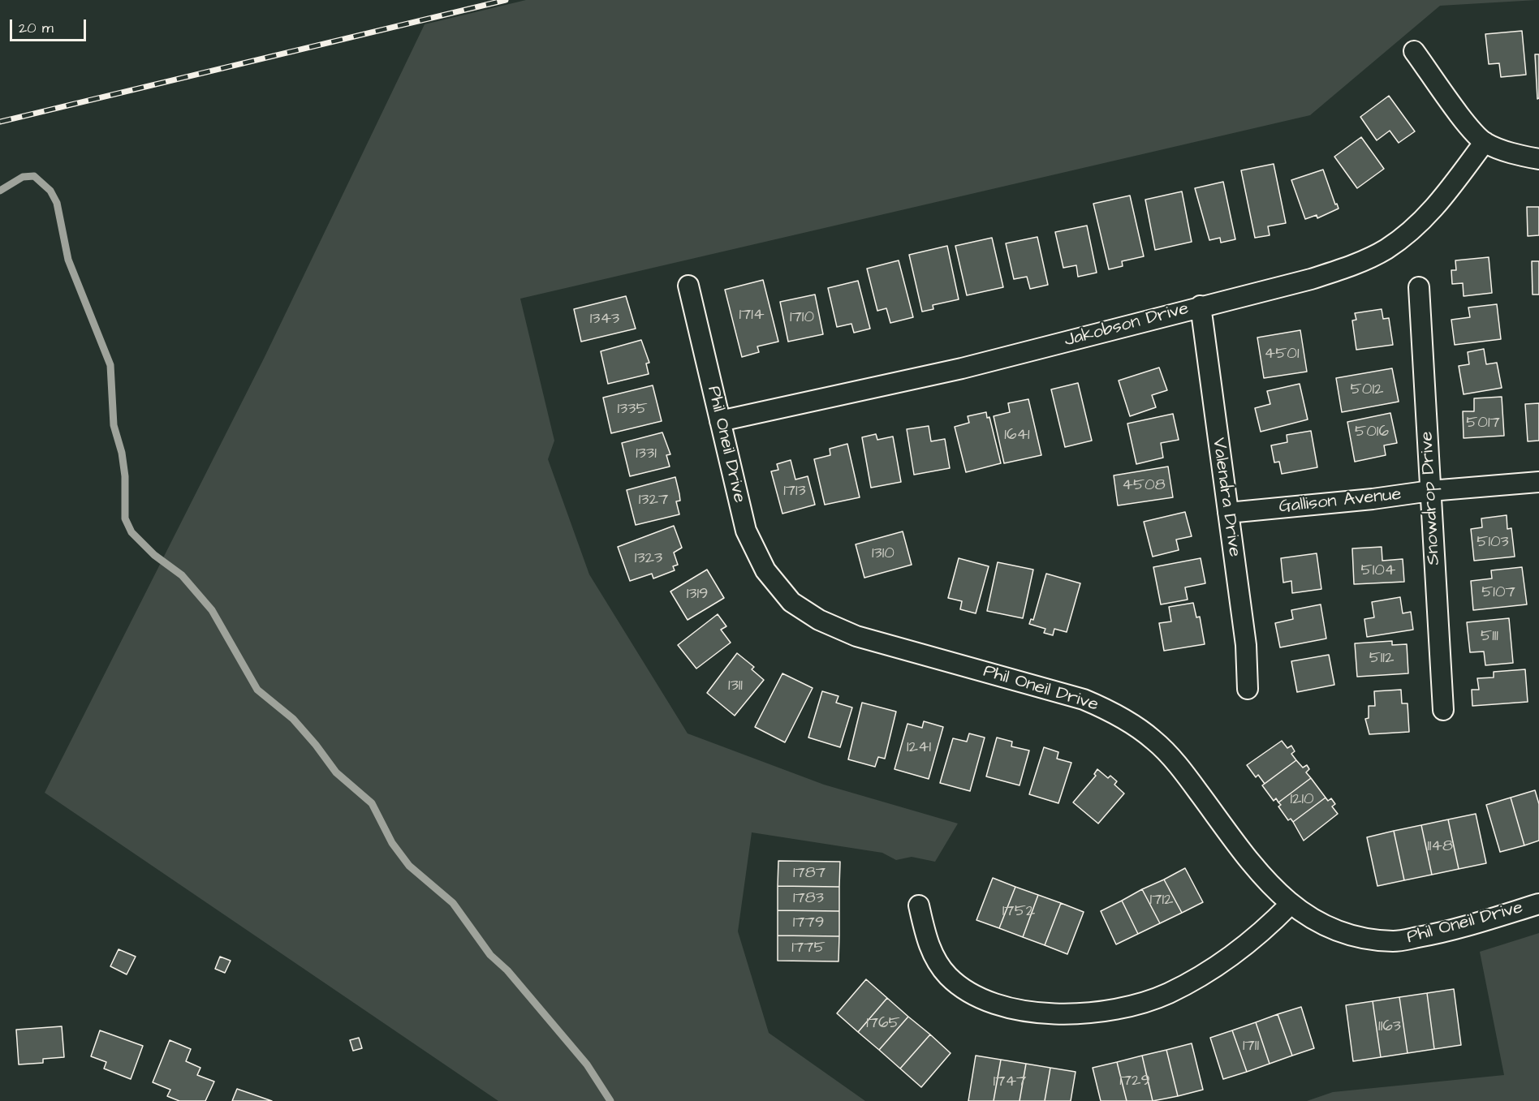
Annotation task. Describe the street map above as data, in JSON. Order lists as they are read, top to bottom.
{
  "streets": {
    "street": [
      "Jakobson Drive",
      "Phil Oneil Drive",
      "Valendra Drive",
      "Snowdrop Drive",
      "Gallison Avenue"
    ]
  },
  "crossings": [
    ["Jakobson Drive", "Phil Oneil Drive"],
    ["Jakobson Drive", "Valendra Drive"],
    ["Valendra Drive", "Gallison Avenue"],
    ["Snowdrop Drive", "Gallison Avenue"]
  ],
  "house_numbers": [
    "1714",
    "1710",
    "1343",
    "4501",
    "5012",
    "1335",
    "5017",
    "5016",
    "1641",
    "1331",
    "4508",
    "1713",
    "1327",
    "5103",
    "1310",
    "1323",
    "5104",
    "5107",
    "1319",
    "5111",
    "5112",
    "1311",
    "1241",
    "1210",
    "1148",
    "1787",
    "1783",
    "1712",
    "1752",
    "1779",
    "1775",
    "1765",
    "1163",
    "1711",
    "1729",
    "1747"
  ],
  "scale_bar": "20 m"
}
